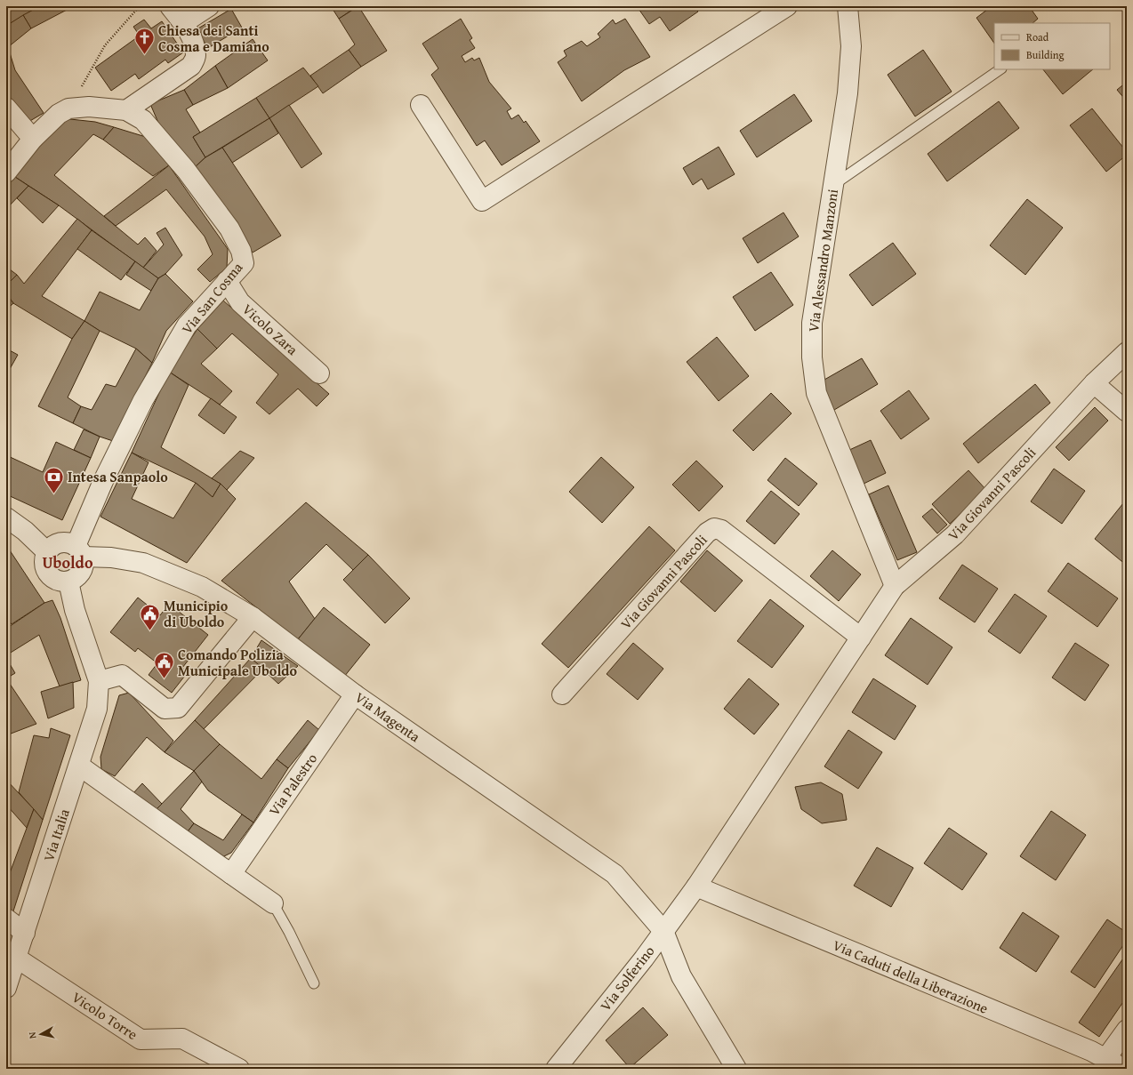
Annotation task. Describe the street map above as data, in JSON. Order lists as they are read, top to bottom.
{
  "streets": {
    "street": [
      "Via Alessandro Manzoni",
      "Via San Cosma",
      "Vicolo Zara",
      "Via Giovanni Pascoli",
      "Via Magenta",
      "Via Palestro",
      "Via Italia",
      "Via Caduti della Liberazione",
      "Via Solferino",
      "Vicolo Torre"
    ]
  },
  "crossings": [
    ["Via Alessandro Manzoni", "Via Giovanni Pascoli"],
    ["Via San Cosma", "Vicolo Zara"],
    ["Via San Cosma", "Via Magenta"],
    ["Via Giovanni Pascoli", "Via Caduti della Liberazione"],
    ["Via Giovanni Pascoli", "Via Solferino"],
    ["Via Magenta", "Via Palestro"],
    ["Via Magenta", "Via Solferino"],
    ["Via Italia", "Vicolo Torre"],
    ["Via Caduti della Liberazione", "Via Solferino"]
  ],
  "districts": ["Uboldo"],
  "places": {
    "church": ["Chiesa dei Santi Cosma e Damiano"],
    "bank": ["Intesa Sanpaolo"],
    "public building": ["Municipio di Uboldo", "Comando Polizia Municipale Uboldo"]
  },
  "legend": ["Road", "Building"],
  "north": "left"
}
